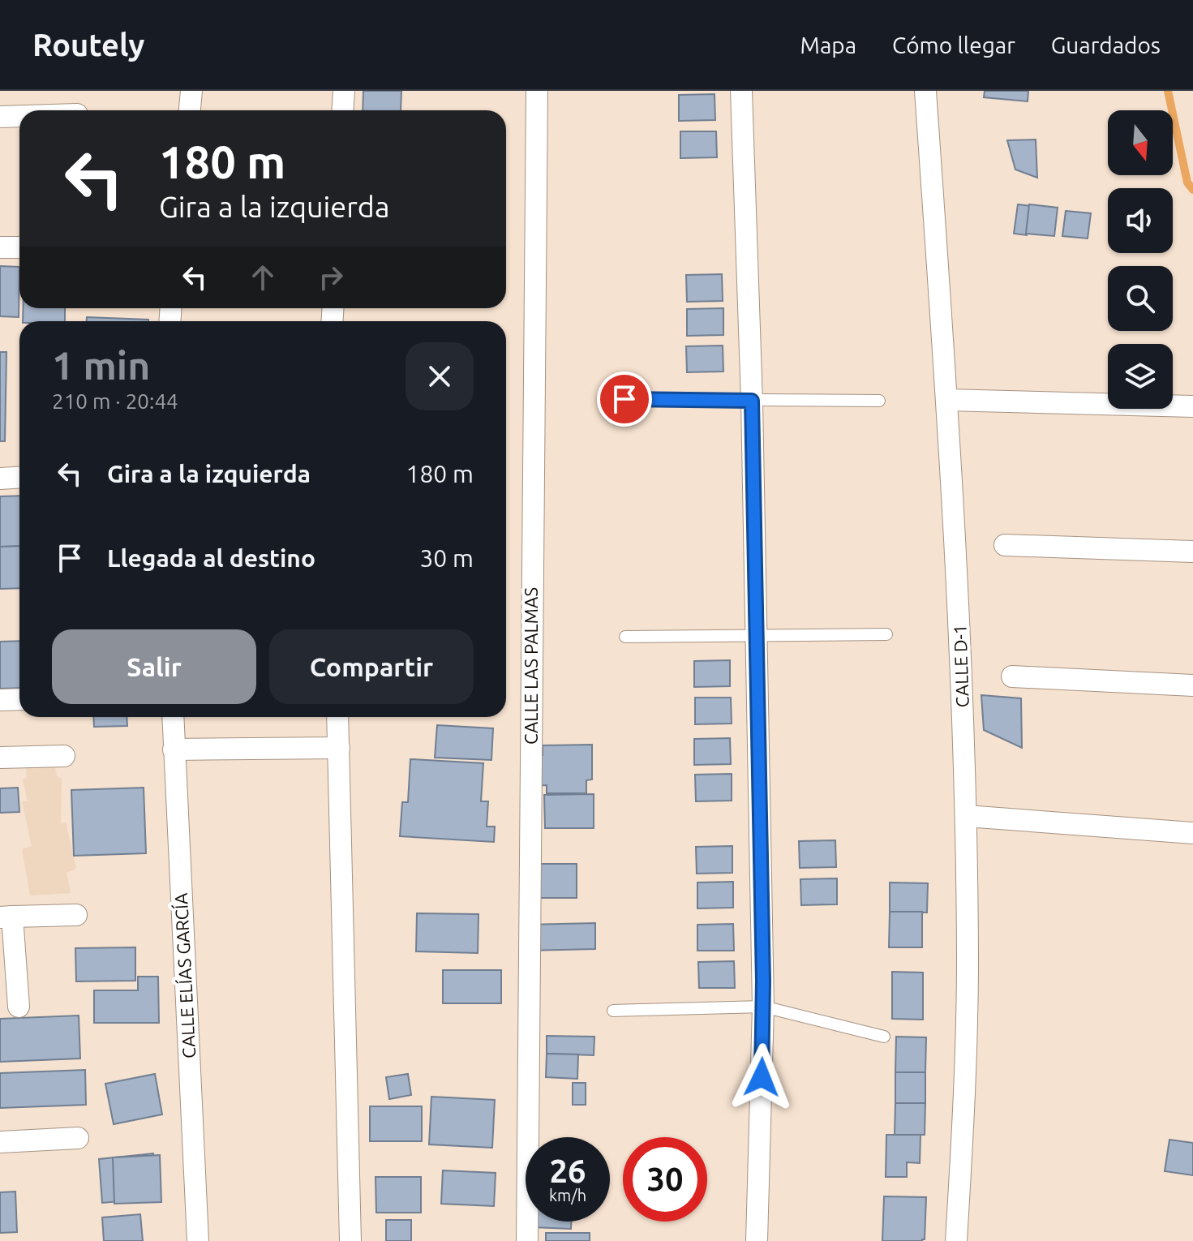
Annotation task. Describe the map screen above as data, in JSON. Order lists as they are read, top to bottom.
{
  "streets": {
    "street": ["CALLE LAS PALMAS", "CALLE D-1", "CALLE ELÍAS GARCÍA"]
  },
  "north": "bottom",
  "page": {
    "header": "Routely",
    "nav": ["Mapa", "Cómo llegar", "Guardados"],
    "turn": ["180 m", "Gira a la izquierda"],
    "heading": ["1 min", "210 m · 20:44"],
    "list": [
      {
        "name": "Gira a la izquierda",
        "value": "180 m"
      },
      {
        "name": "Llegada al destino",
        "value": "30 m"
      }
    ],
    "buttons": ["Salir", "Compartir"],
    "speed": "26 km/h",
    "limit": "30"
  }
}
